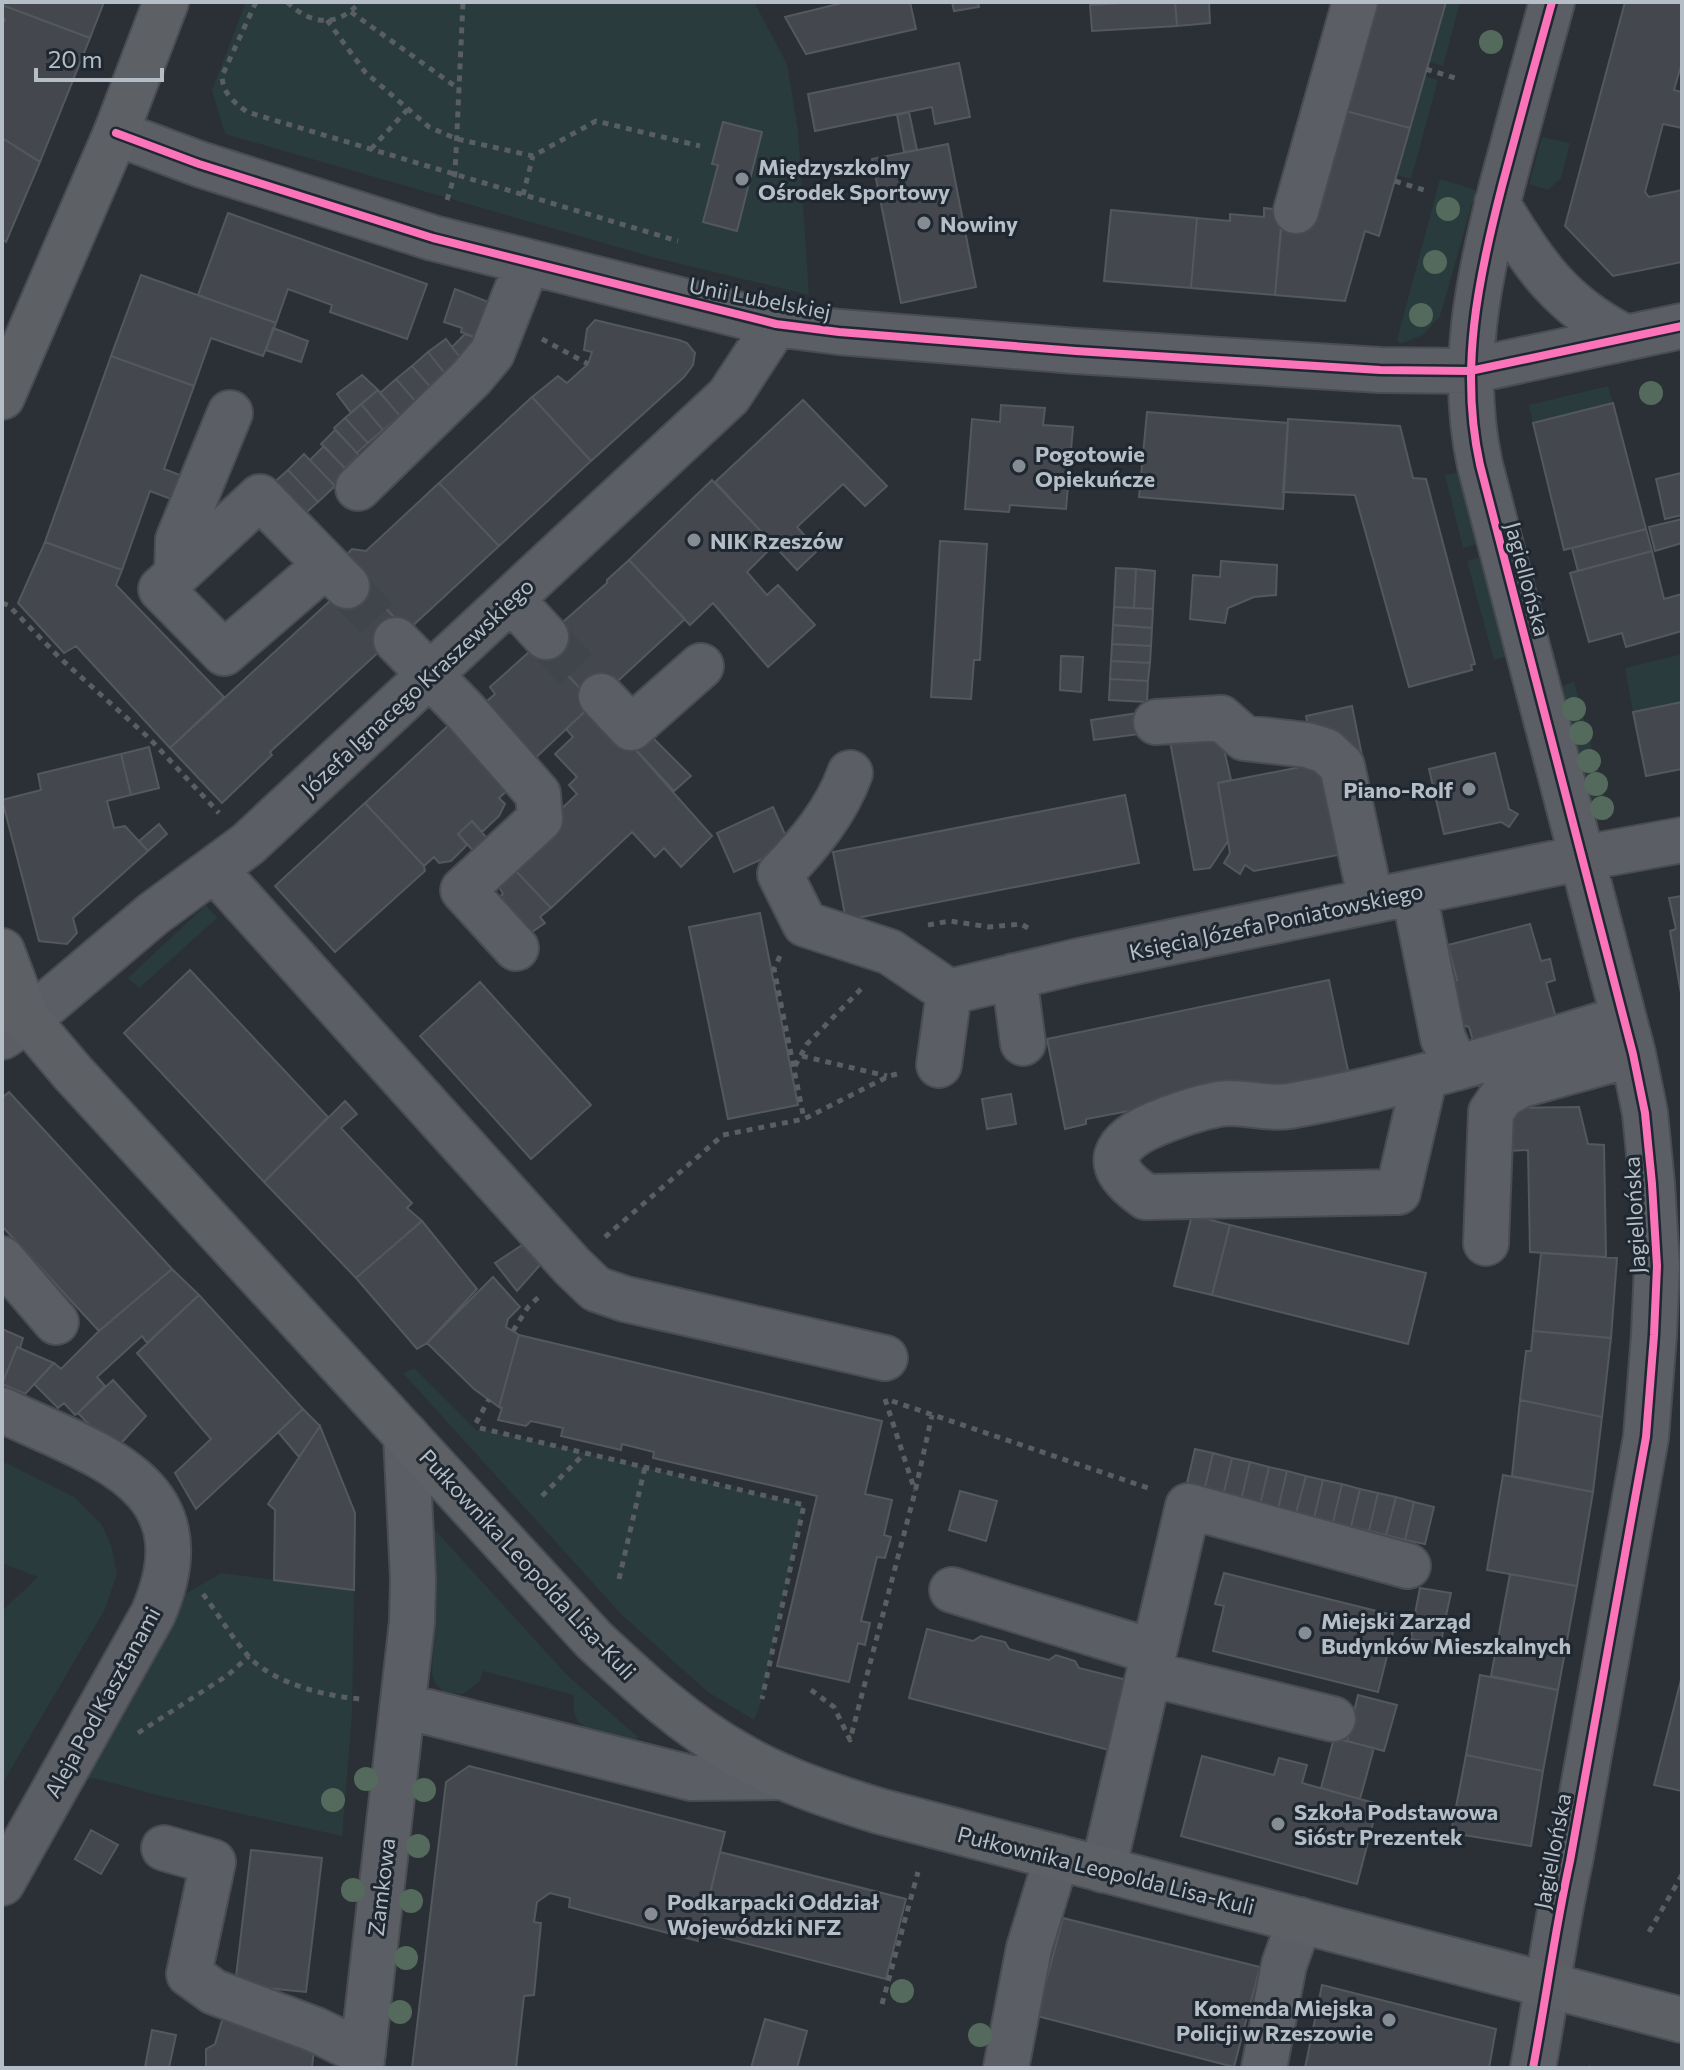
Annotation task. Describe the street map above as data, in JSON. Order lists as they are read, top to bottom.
{
  "streets": {
    "main road": ["Pułkownika Leopolda Lisa-Kuli"],
    "street": [
      "Unii Lubelskiej",
      "Jagiellońska",
      "Józefa Ignacego Kraszewskiego",
      "Księcia Józefa Poniatowskiego",
      "Aleja Pod Kasztanami",
      "Zamkowa"
    ]
  },
  "crossings": [
    ["Unii Lubelskiej", "Jagiellońska"],
    ["Unii Lubelskiej", "Józefa Ignacego Kraszewskiego"],
    ["Jagiellońska", "Księcia Józefa Poniatowskiego"],
    ["Jagiellońska", "Pułkownika Leopolda Lisa-Kuli"],
    ["Józefa Ignacego Kraszewskiego", "Pułkownika Leopolda Lisa-Kuli"],
    ["Pułkownika Leopolda Lisa-Kuli", "Zamkowa"]
  ],
  "places": [
    "Międzyszkolny Ośrodek Sportowy",
    "Nowiny",
    "Pogotowie Opiekuńcze",
    "NIK Rzeszów",
    "Piano-Rolf",
    "Miejski Zarząd Budynków Mieszkalnych",
    "Szkoła Podstawowa Sióstr Prezentek",
    "Podkarpacki Oddział Wojewódzki NFZ",
    "Komenda Miejska Policji w Rzeszowie"
  ],
  "scale_bar": "20 m"
}
